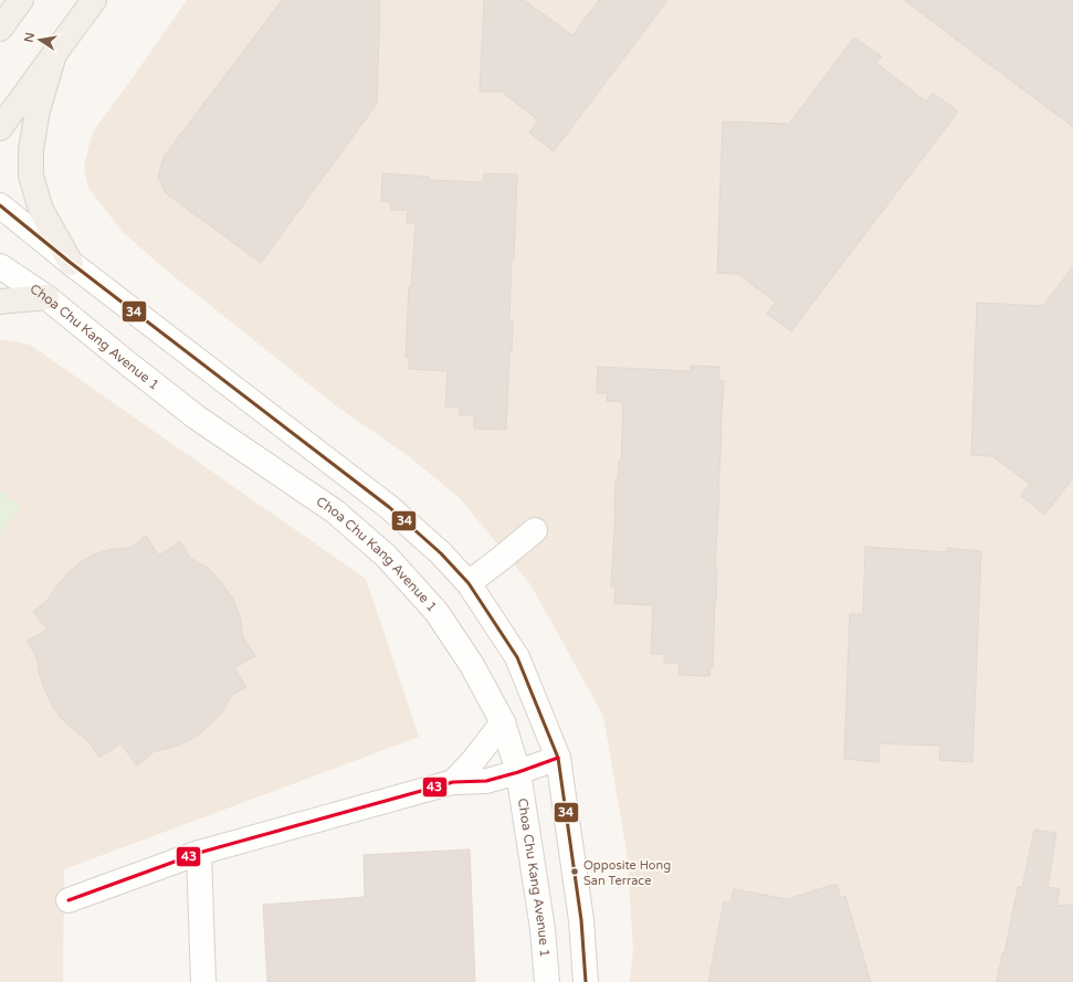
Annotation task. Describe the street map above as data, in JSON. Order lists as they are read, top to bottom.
{
  "streets": {
    "street": ["Choa Chu Kang Avenue 1"]
  },
  "places": ["Opposite Hong San Terrace"],
  "lines": ["transit line 34", "transit line 43"],
  "north": "left"
}
